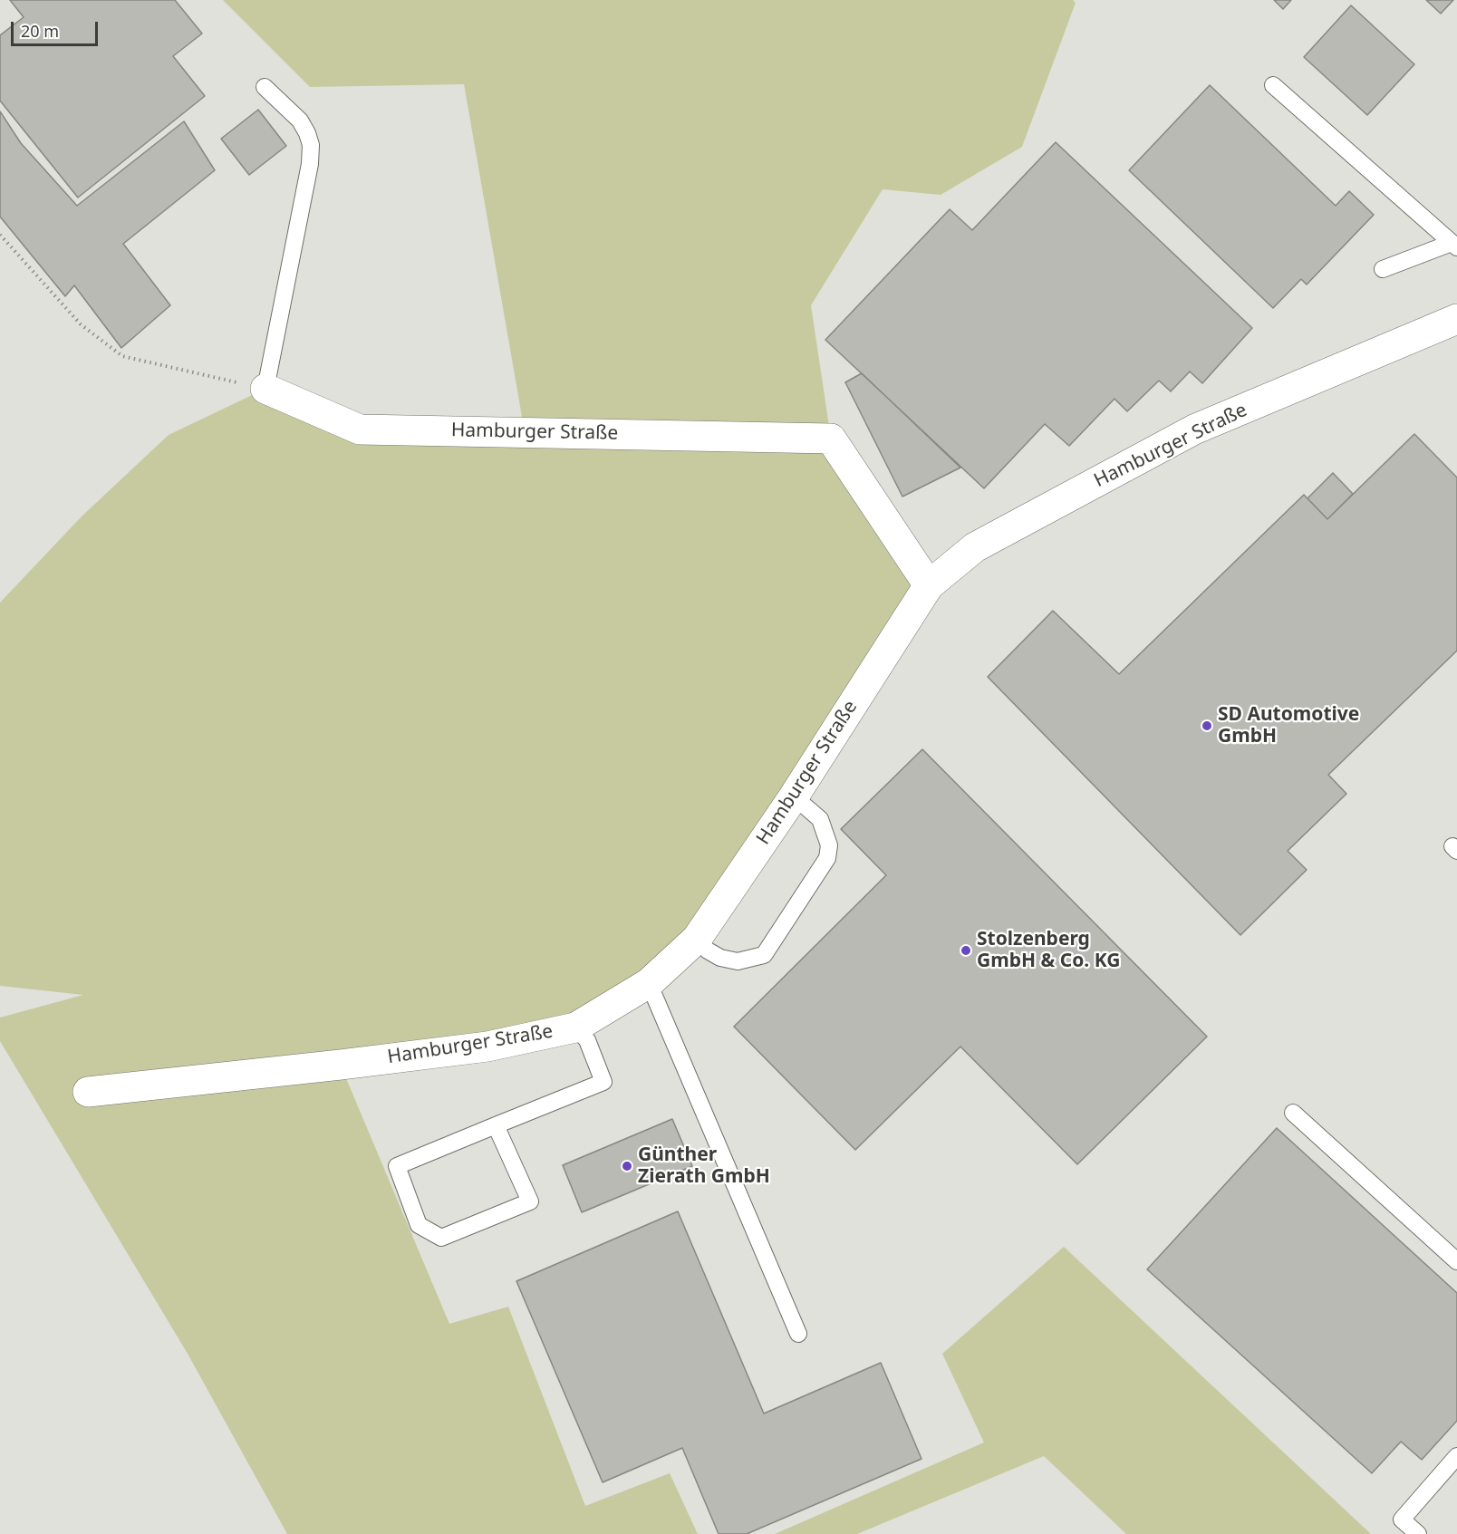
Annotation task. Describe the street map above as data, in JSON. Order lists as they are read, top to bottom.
{
  "streets": {
    "street": ["Hamburger Straße"]
  },
  "places": ["SD Automotive GmbH", "Stolzenberg GmbH & Co. KG", "Günther Zierath GmbH"],
  "scale_bar": "20 m"
}
